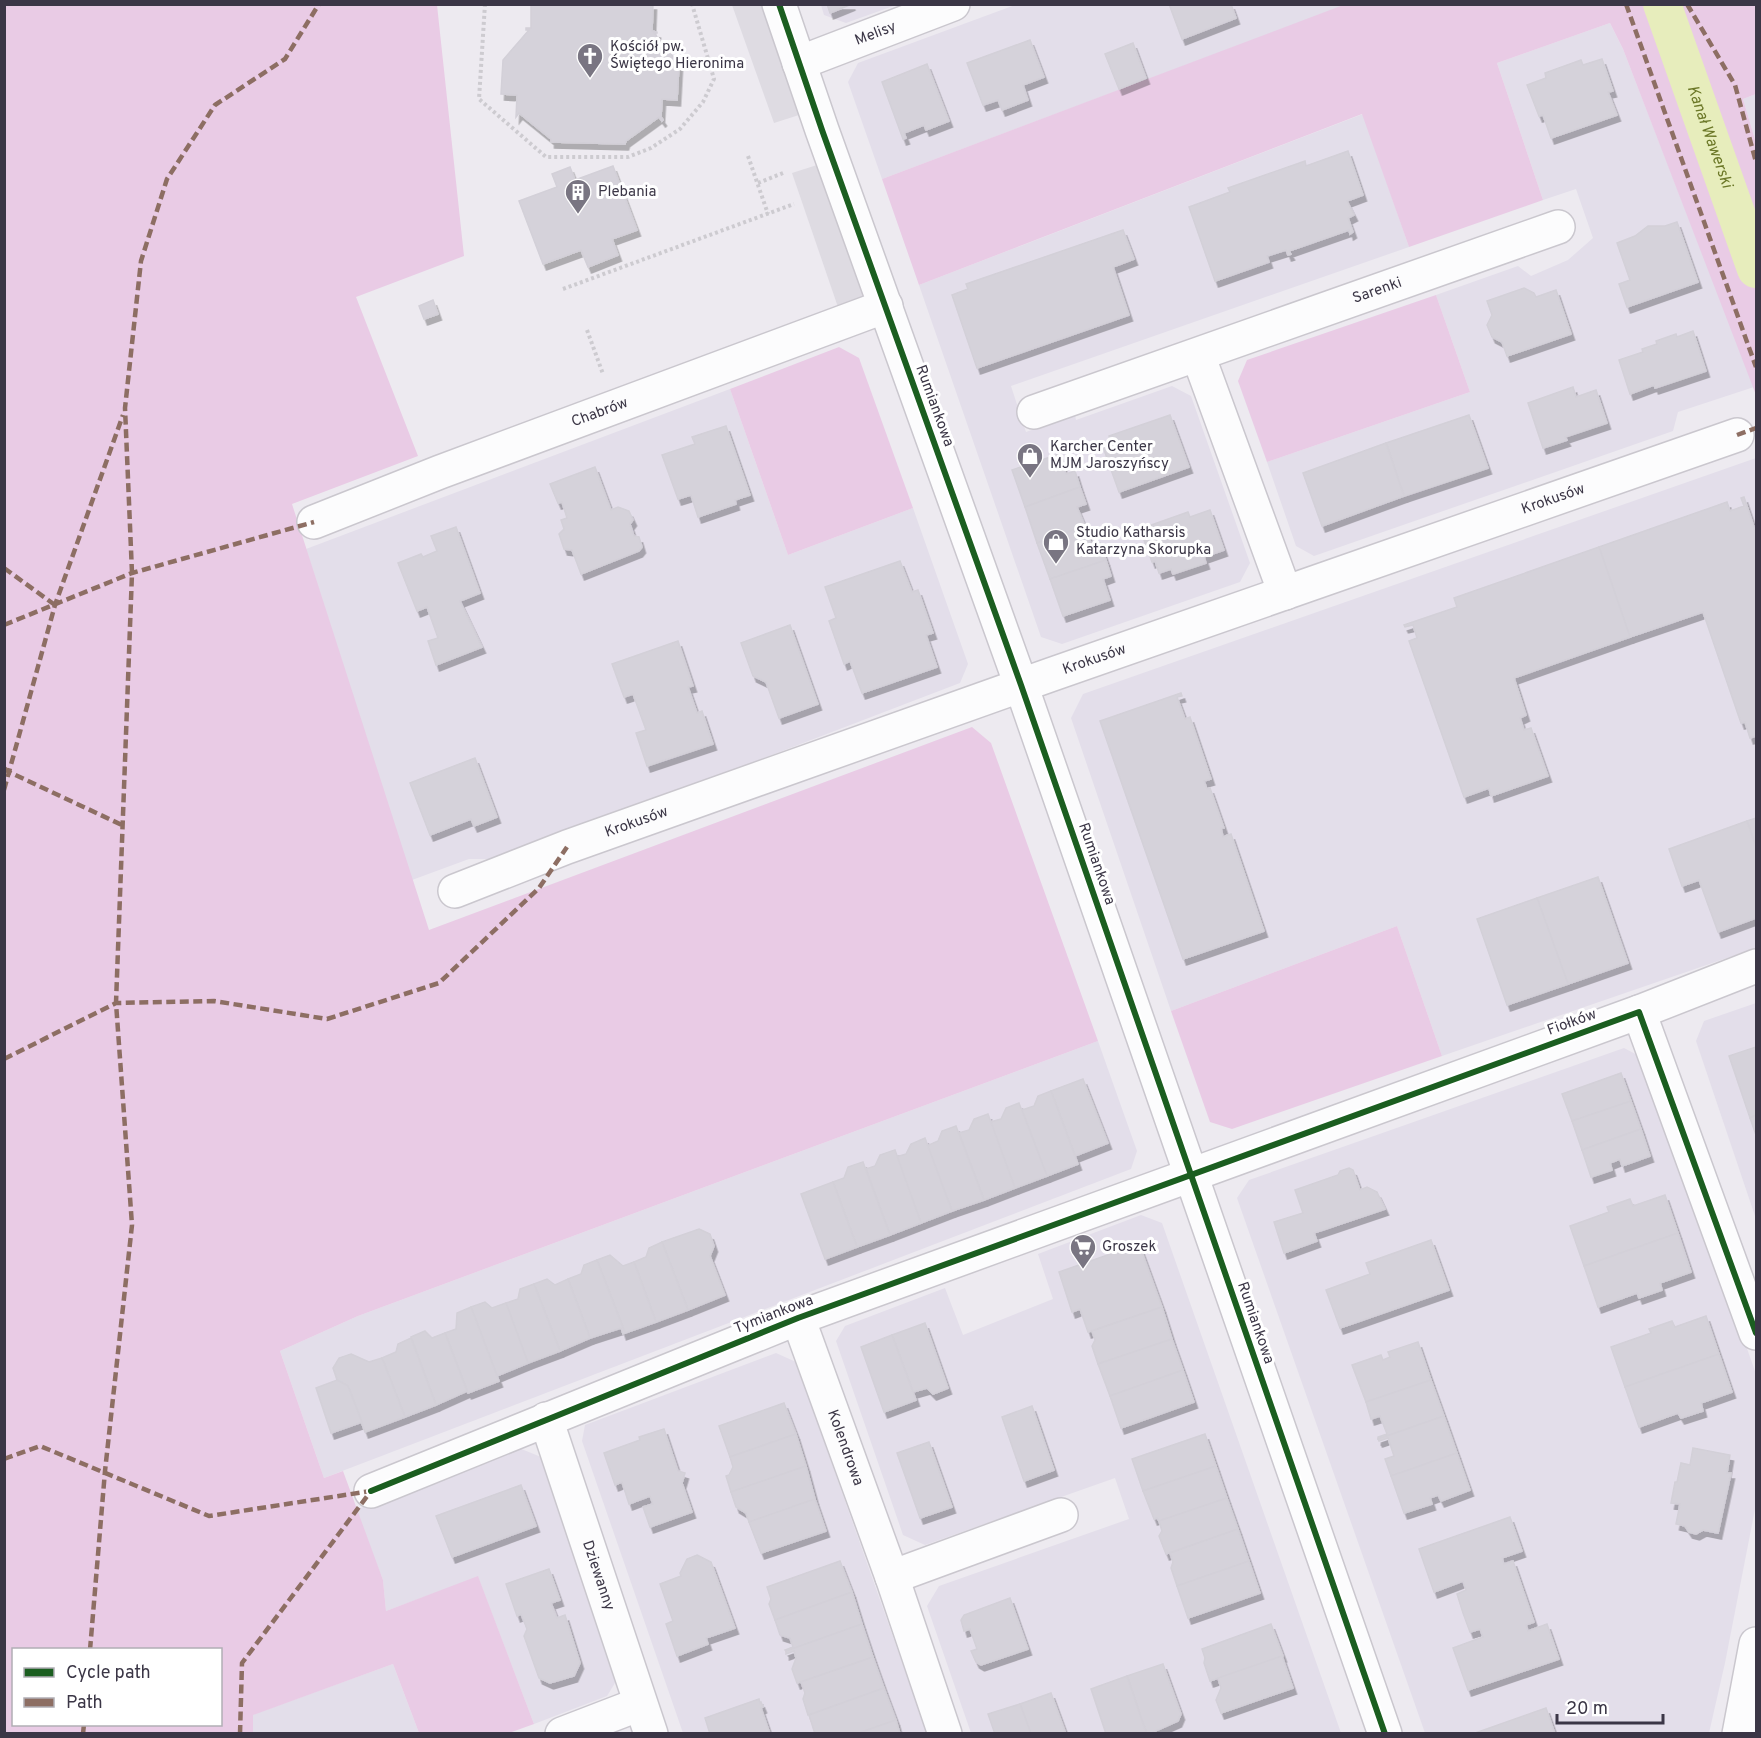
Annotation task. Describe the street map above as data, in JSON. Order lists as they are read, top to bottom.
{
  "streets": {
    "street": [
      "Melisy",
      "Sarenki",
      "Rumiankowa",
      "Chabrów",
      "Krokusów",
      "Fiołków",
      "Tymiankowa",
      "Kolendrowa",
      "Dziewanny"
    ]
  },
  "crossings": [
    ["Melisy", "Rumiankowa"],
    ["Rumiankowa", "Chabrów"],
    ["Rumiankowa", "Krokusów"],
    ["Rumiankowa", "Fiołków"],
    ["Rumiankowa", "Tymiankowa"],
    ["Fiołków", "Tymiankowa"],
    ["Tymiankowa", "Kolendrowa"],
    ["Tymiankowa", "Dziewanny"]
  ],
  "water": ["Kanał Wawerski"],
  "places": {
    "church": ["Kościół pw. Świętego Hieronima"],
    "building": ["Plebania"],
    "shop": ["Karcher Center MJM Jaroszyńscy", "Studio Katharsis Katarzyna Skorupka"],
    "supermarket": ["Groszek"]
  },
  "legend": ["Cycle path", "Path"],
  "scale_bar": "20 m"
}
